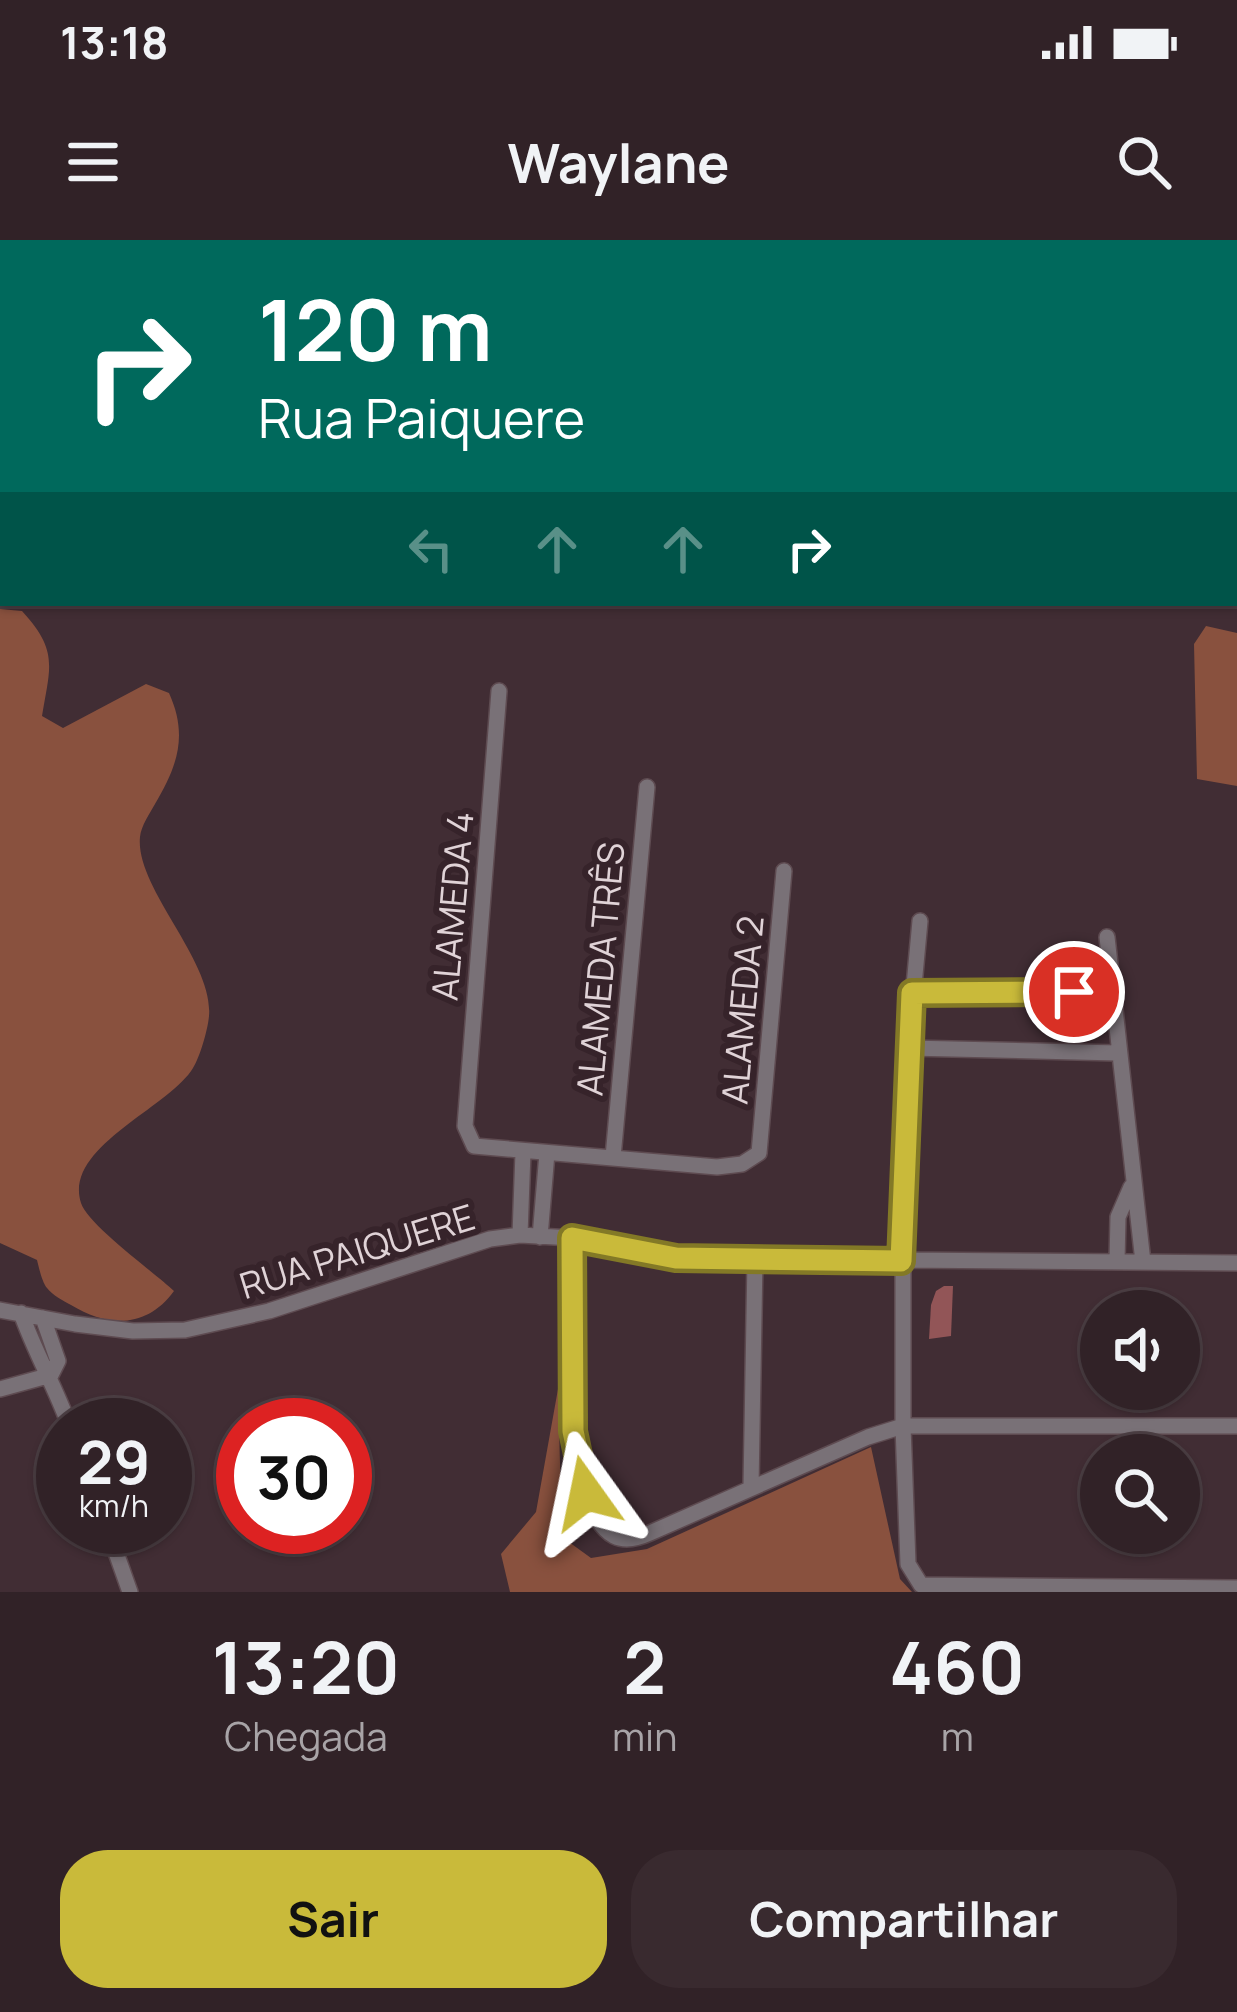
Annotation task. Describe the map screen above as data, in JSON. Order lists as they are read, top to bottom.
{
  "streets": {
    "street": [
      "ALAMEDA 4",
      "ALAMEDA TRÊS",
      "ALAMEDA 2",
      "RUA PAIQUERE"
    ]
  },
  "crossings": [
    ["ALAMEDA TRÊS", "ALAMEDA 2"]
  ],
  "page": {
    "status": "13:18",
    "header": "Waylane",
    "turn": ["120 m", "Rua Paiquere"],
    "speed": "29 km/h",
    "limit": "30",
    "eta": [
      "13:20",
      "Chegada",
      "2",
      "min",
      "460",
      "m"
    ],
    "buttons": ["Sair", "Compartilhar"]
  }
}
